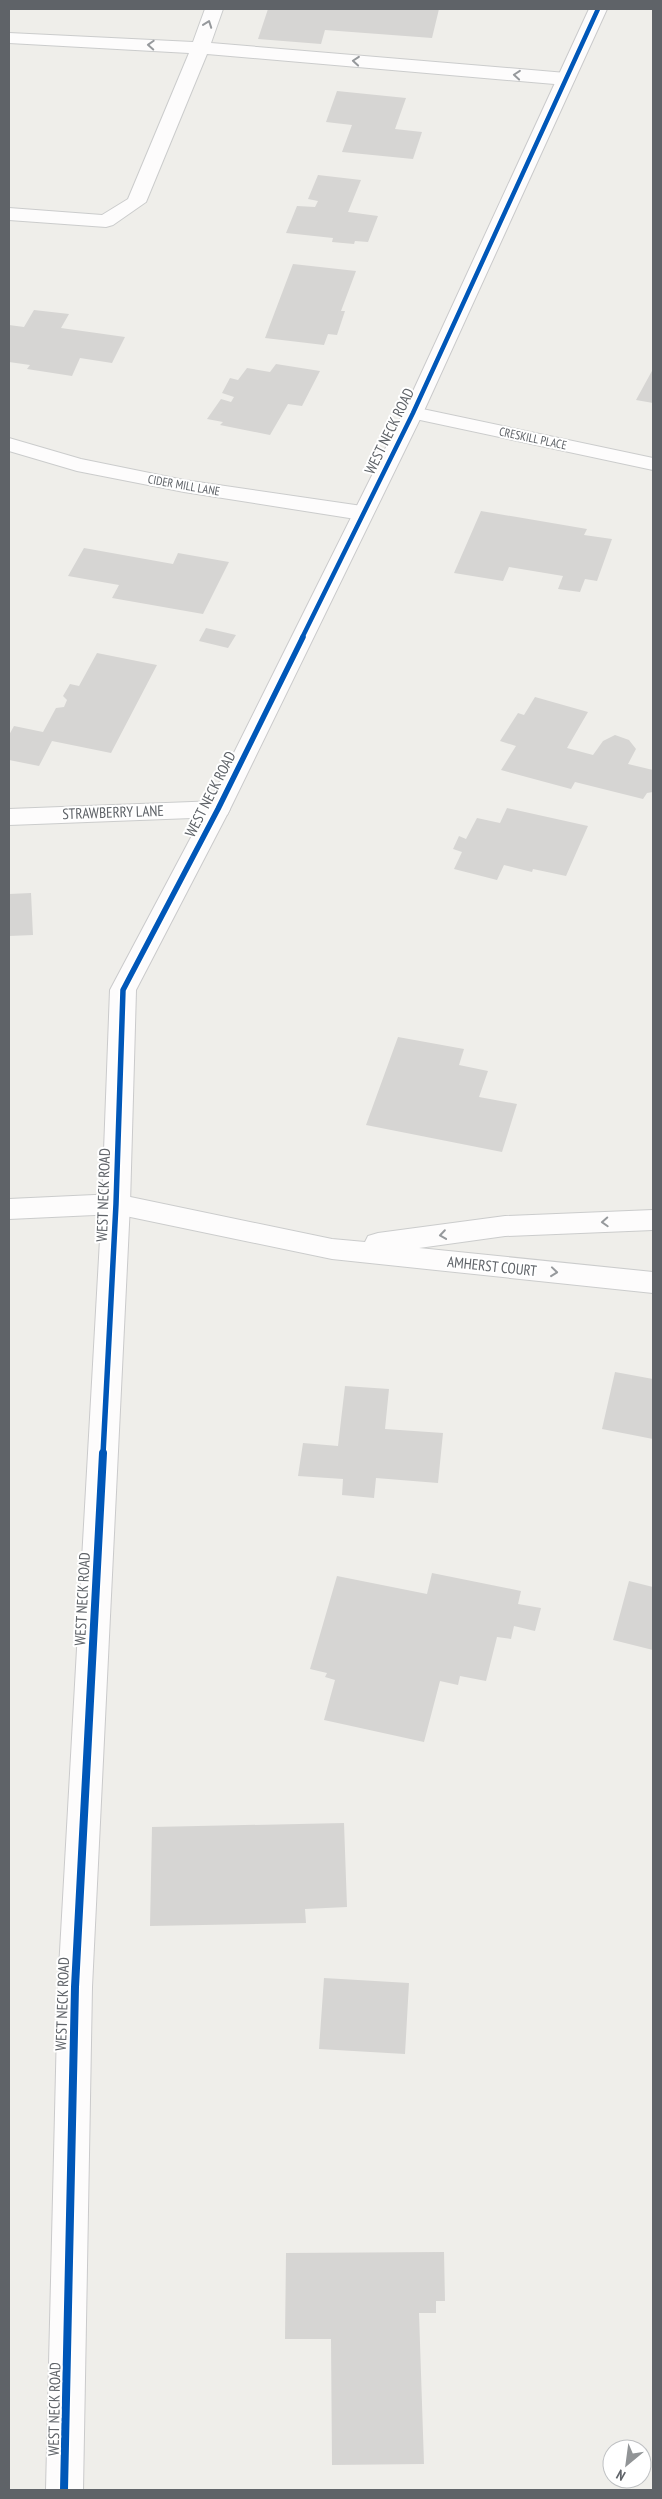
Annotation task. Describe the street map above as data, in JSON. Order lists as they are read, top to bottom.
{
  "streets": {
    "street": [
      "WEST NECK ROAD",
      "CRESKILL PLACE",
      "CIDER MILL LANE",
      "STRAWBERRY LANE",
      "AMHERST COURT"
    ]
  },
  "crossings": [
    ["WEST NECK ROAD", "CRESKILL PLACE"],
    ["WEST NECK ROAD", "CIDER MILL LANE"],
    ["WEST NECK ROAD", "STRAWBERRY LANE"],
    ["WEST NECK ROAD", "AMHERST COURT"]
  ],
  "north": "bottom left"
}
